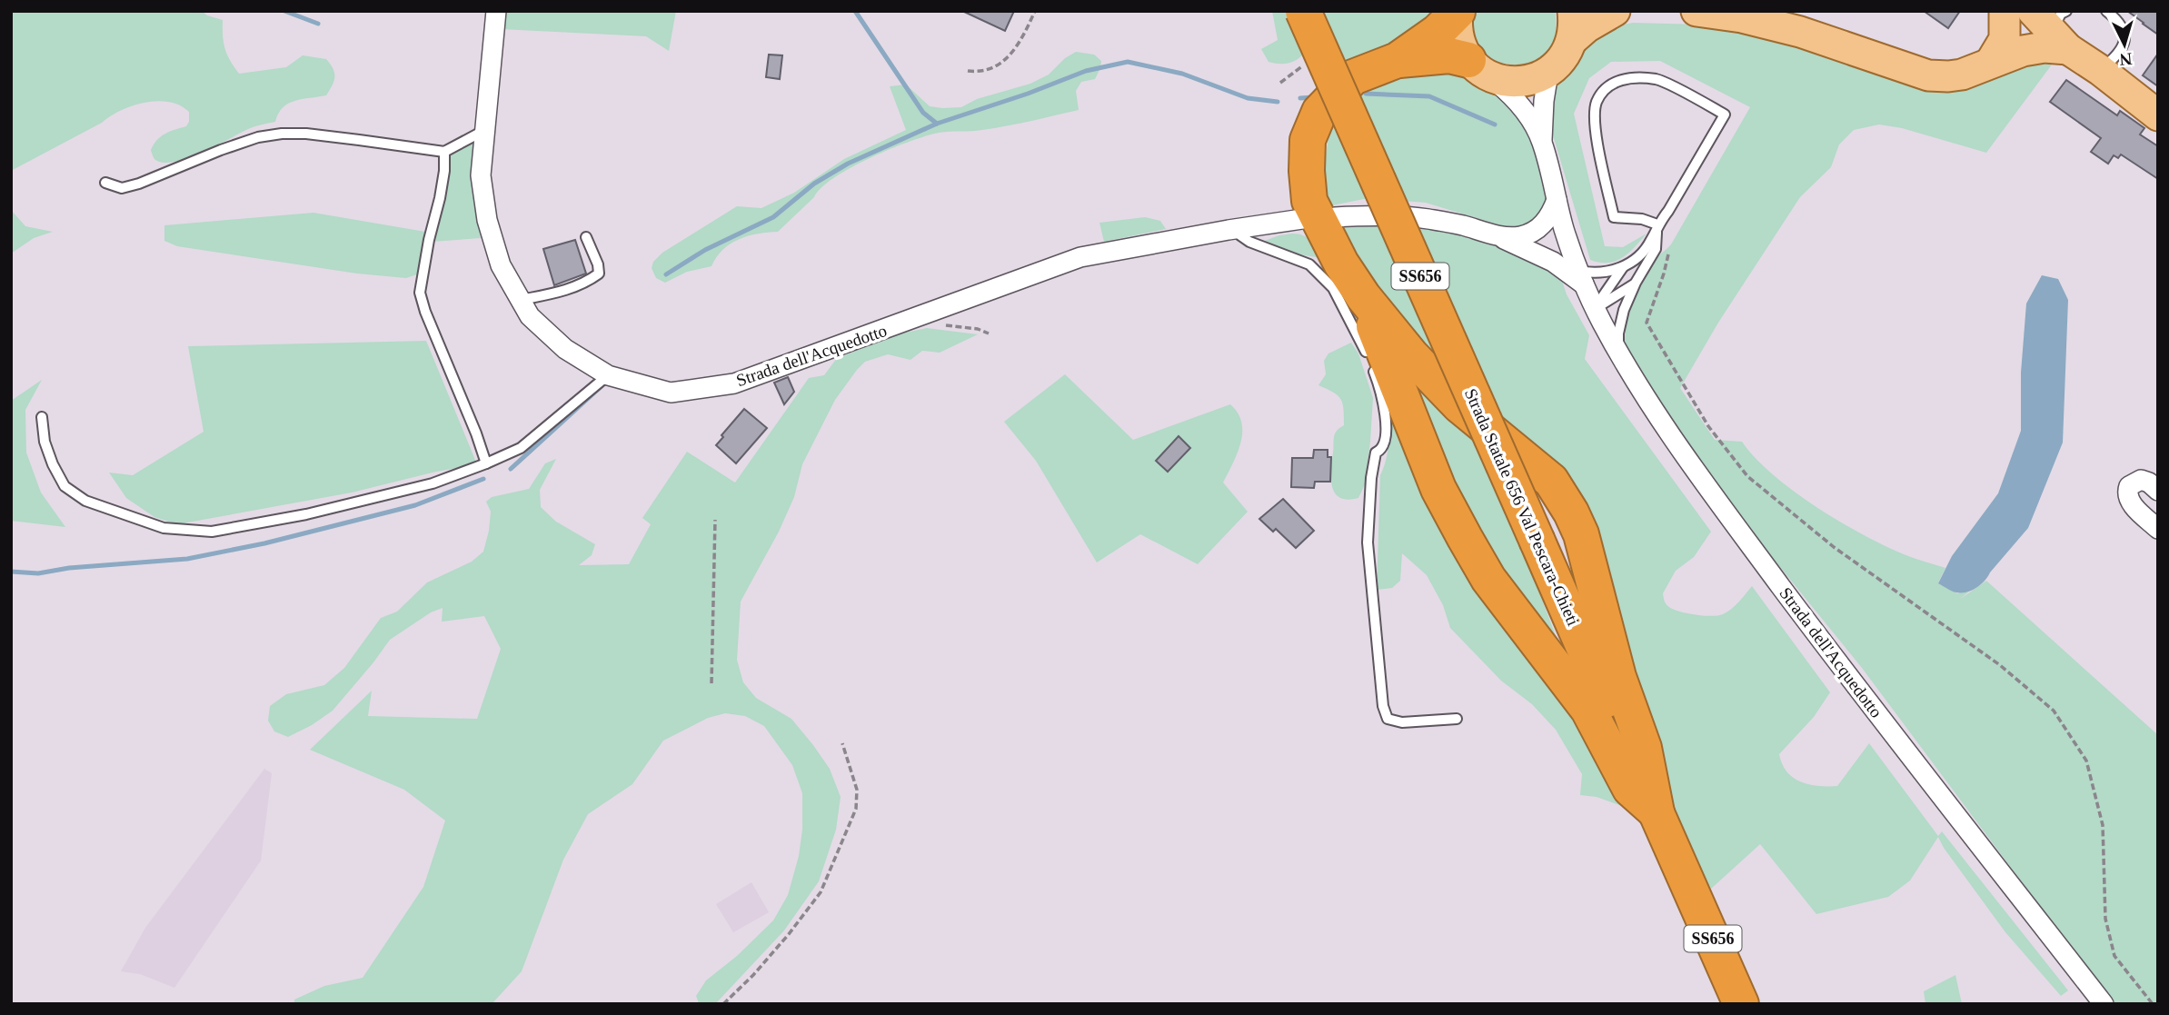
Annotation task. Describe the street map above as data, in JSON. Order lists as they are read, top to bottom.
{
  "streets": {
    "highway": ["SS656", "Strada Statale 656 Val Pescara-Chieti"],
    "street": ["Strada dell'Acquedotto"]
  },
  "north": "bottom"
}
